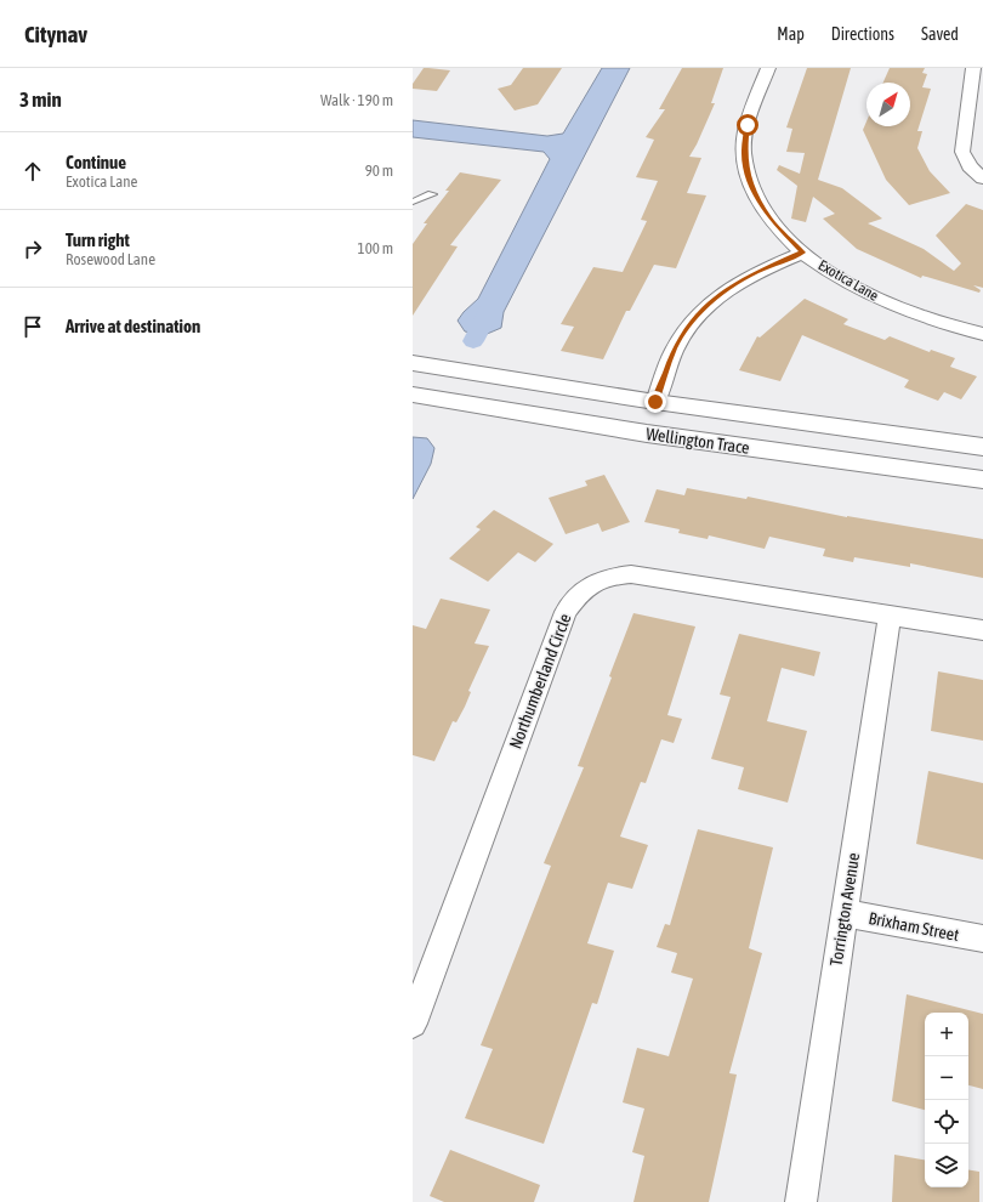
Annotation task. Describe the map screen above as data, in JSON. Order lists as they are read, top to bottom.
{
  "streets": {
    "street": [
      "Exotica Lane",
      "Wellington Trace",
      "Northumberland Circle",
      "Torrington Avenue",
      "Brixham Street"
    ]
  },
  "crossings": [
    ["Northumberland Circle", "Torrington Avenue"],
    ["Torrington Avenue", "Brixham Street"]
  ],
  "north": "top right",
  "page": {
    "header": "Citynav",
    "nav": ["Map", "Directions", "Saved"],
    "heading": ["3 min", "Walk · 190 m"],
    "list": [
      ["Continue", "Exotica Lane", "90 m"],
      ["Turn right", "Rosewood Lane", "100 m"],
      "Arrive at destination"
    ],
    "map_buttons": ["+", "−"]
  }
}
